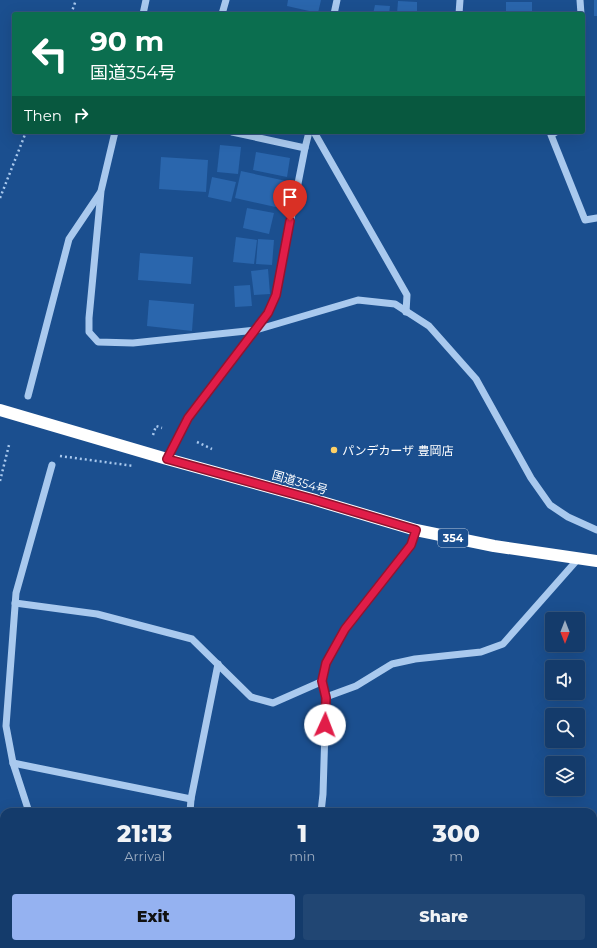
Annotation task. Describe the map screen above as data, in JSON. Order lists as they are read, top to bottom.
{
  "streets": {
    "highway": ["国道354号", "354"]
  },
  "places": ["パンデカーザ 豊岡店"],
  "north": "bottom",
  "page": {
    "turn": ["90 m", "国道354号"],
    "then": "Then",
    "eta": [
      "21:13",
      "Arrival",
      "1",
      "min",
      "300",
      "m"
    ],
    "buttons": ["Exit", "Share"]
  }
}
